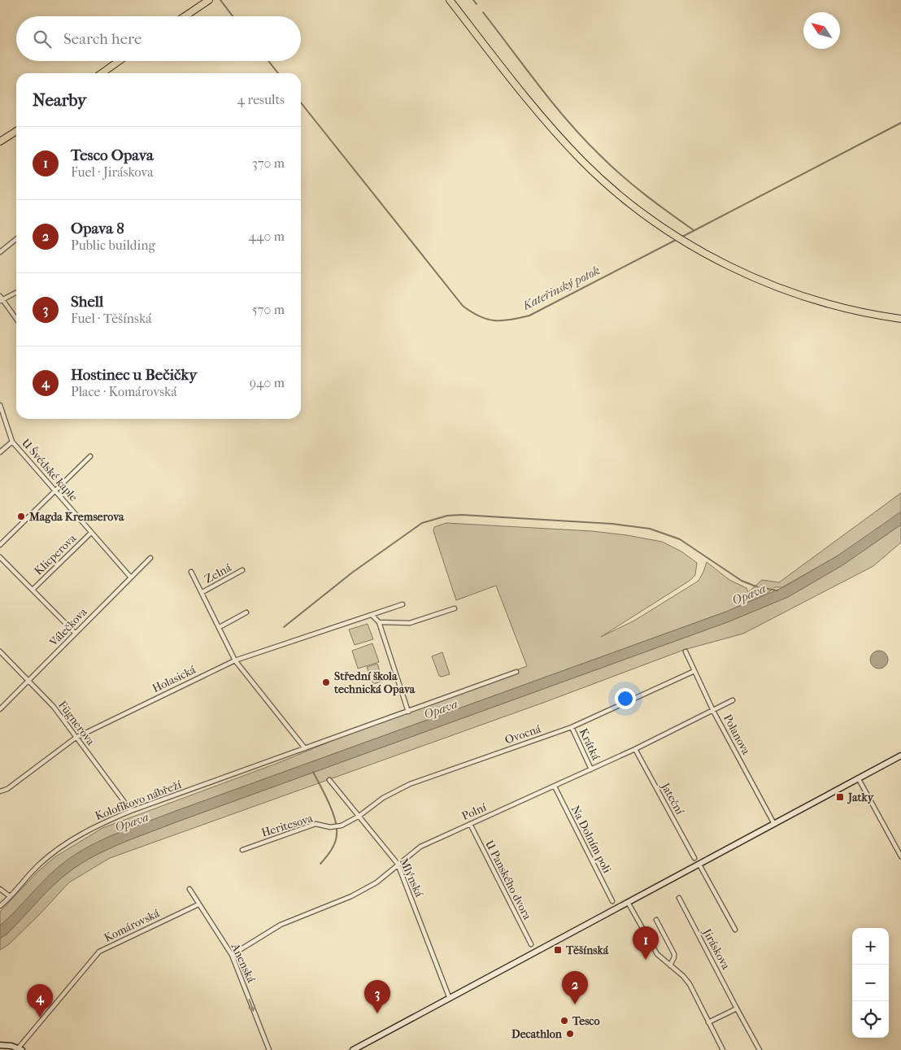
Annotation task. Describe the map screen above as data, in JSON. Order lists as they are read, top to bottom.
{
  "streets": {
    "street": [
      "U Švédské kaple",
      "Klicperova",
      "Zelná",
      "Válečkova",
      "Holasická",
      "Fügnerova",
      "Ovocná",
      "Polanova",
      "Krátká",
      "Jateční",
      "Kolofíkovo nábřeží",
      "Polní",
      "Heritesova",
      "Na Dolním poli",
      "Mlýnská",
      "U Panského dvora",
      "Komárovská",
      "Jiráskova",
      "Anenská"
    ]
  },
  "crossings": [
    ["U Švédské kaple", "Klicperova"],
    ["U Švédské kaple", "Válečkova"],
    ["Zelná", "Holasická"],
    ["Válečkova", "Fügnerova"],
    ["Holasická", "Fügnerova"],
    ["Fügnerova", "Kolofíkovo nábřeží"],
    ["Ovocná", "Polanova"],
    ["Ovocná", "Krátká"],
    ["Ovocná", "Heritesova"],
    ["Ovocná", "Mlýnská"],
    ["Polanova", "Polní"],
    ["Krátká", "Polní"],
    ["Jateční", "Polní"],
    ["Polní", "Na Dolním poli"],
    ["Polní", "Mlýnská"],
    ["Polní", "U Panského dvora"],
    ["Polní", "Anenská"],
    ["Heritesova", "Mlýnská"],
    ["Komárovská", "Anenská"]
  ],
  "one_way": ["Anenská"],
  "water": ["Kateřinský potok", "Opava"],
  "places": {
    "other": [
      "Magda Kremserova",
      "Střední škola technická Opava",
      "Tesco",
      "Decathlon"
    ],
    "transit": ["Jatky", "Těšínská"]
  },
  "north": "top left",
  "page": {
    "search": "Search here",
    "heading": ["Nearby", "4 results"],
    "list": [
      {
        "mark": "1",
        "name": "Tesco Opava",
        "note": "Fuel · Jiráskova",
        "value": "370 m"
      },
      {
        "mark": "2",
        "name": "Opava 8",
        "note": "Public building",
        "value": "440 m"
      },
      {
        "mark": "3",
        "name": "Shell",
        "note": "Fuel · Těšínská",
        "value": "570 m"
      },
      {
        "mark": "4",
        "name": "Hostinec u Bečičky",
        "note": "Place · Komárovská",
        "value": "940 m"
      }
    ],
    "pins": [
      "1",
      "2",
      "3",
      "4"
    ],
    "map_buttons": ["+", "−"]
  }
}
